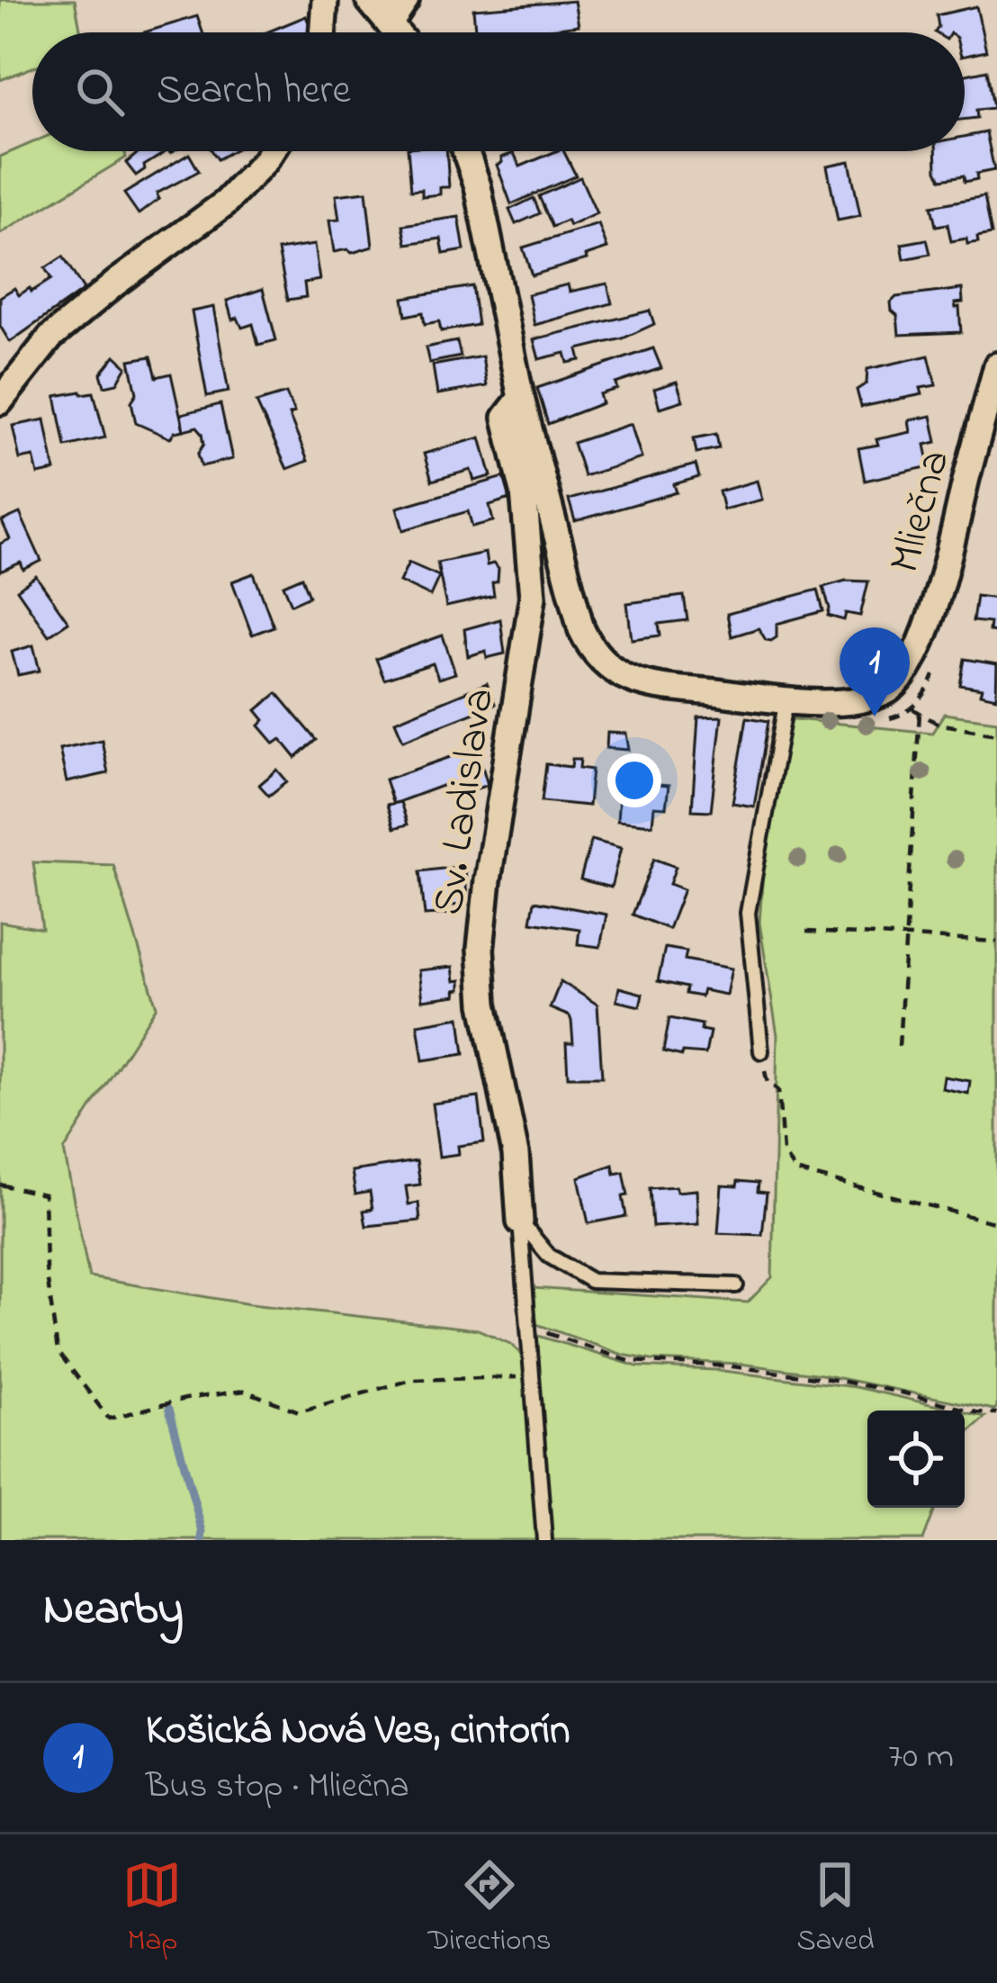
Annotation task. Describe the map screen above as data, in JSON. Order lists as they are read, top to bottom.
{
  "streets": {
    "street": ["Mliečna", "Sv. Ladislava"]
  },
  "crossings": [
    ["Mliečna", "Sv. Ladislava"]
  ],
  "page": {
    "search": "Search here",
    "pins": "1",
    "heading": "Nearby",
    "list": [
      {
        "mark": "1",
        "name": "Košická Nová Ves, cintorín",
        "note": "Bus stop · Mliečna",
        "value": "70 m"
      }
    ],
    "nav": ["Map", "Directions", "Saved"]
  }
}
